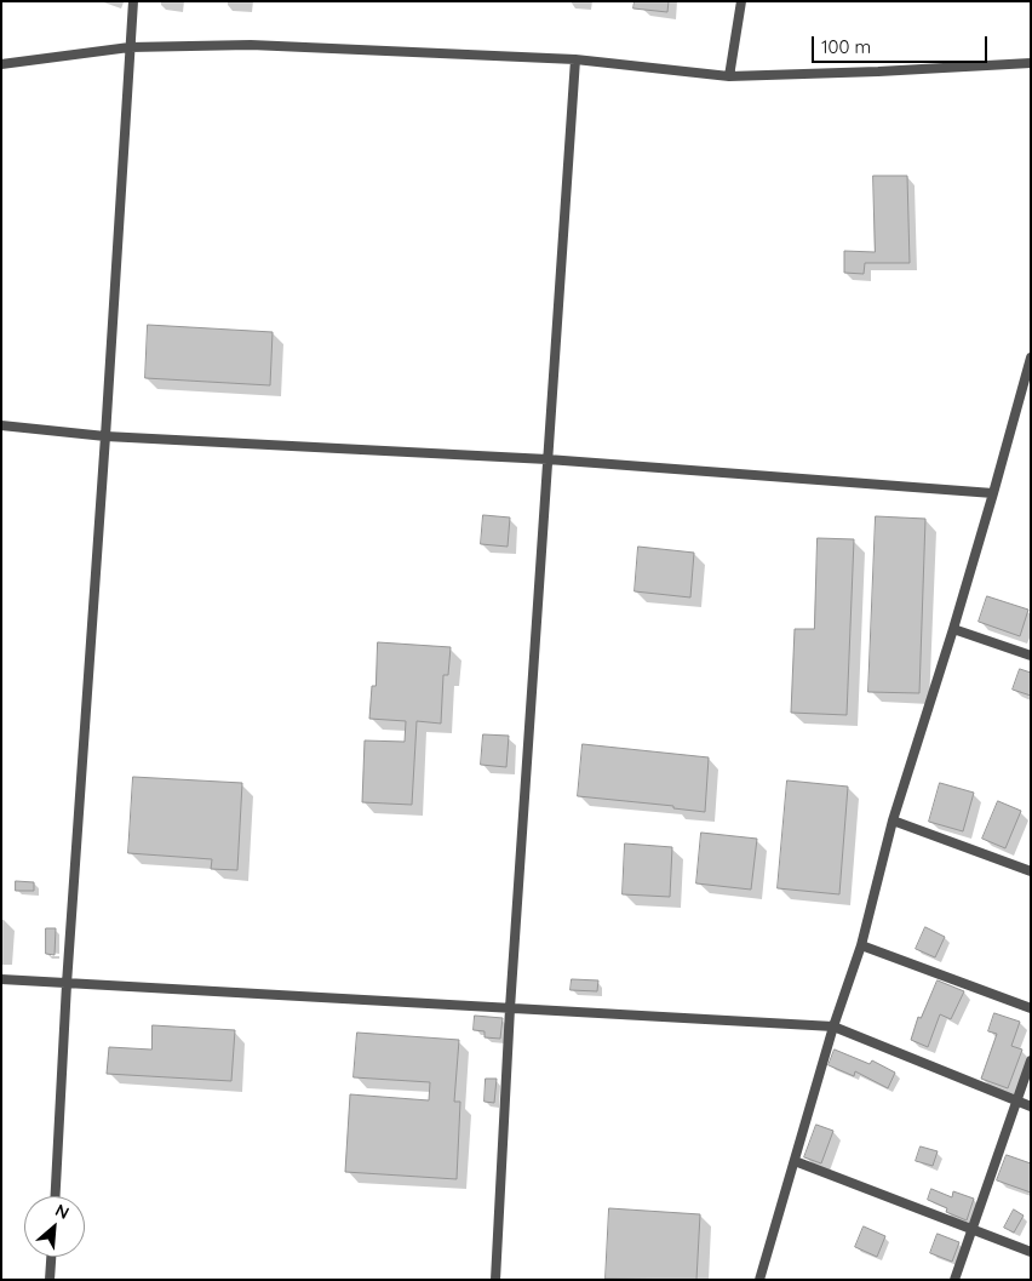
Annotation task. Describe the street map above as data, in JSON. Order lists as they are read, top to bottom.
{
  "scale_bar": "100 m",
  "north": "top right"
}
